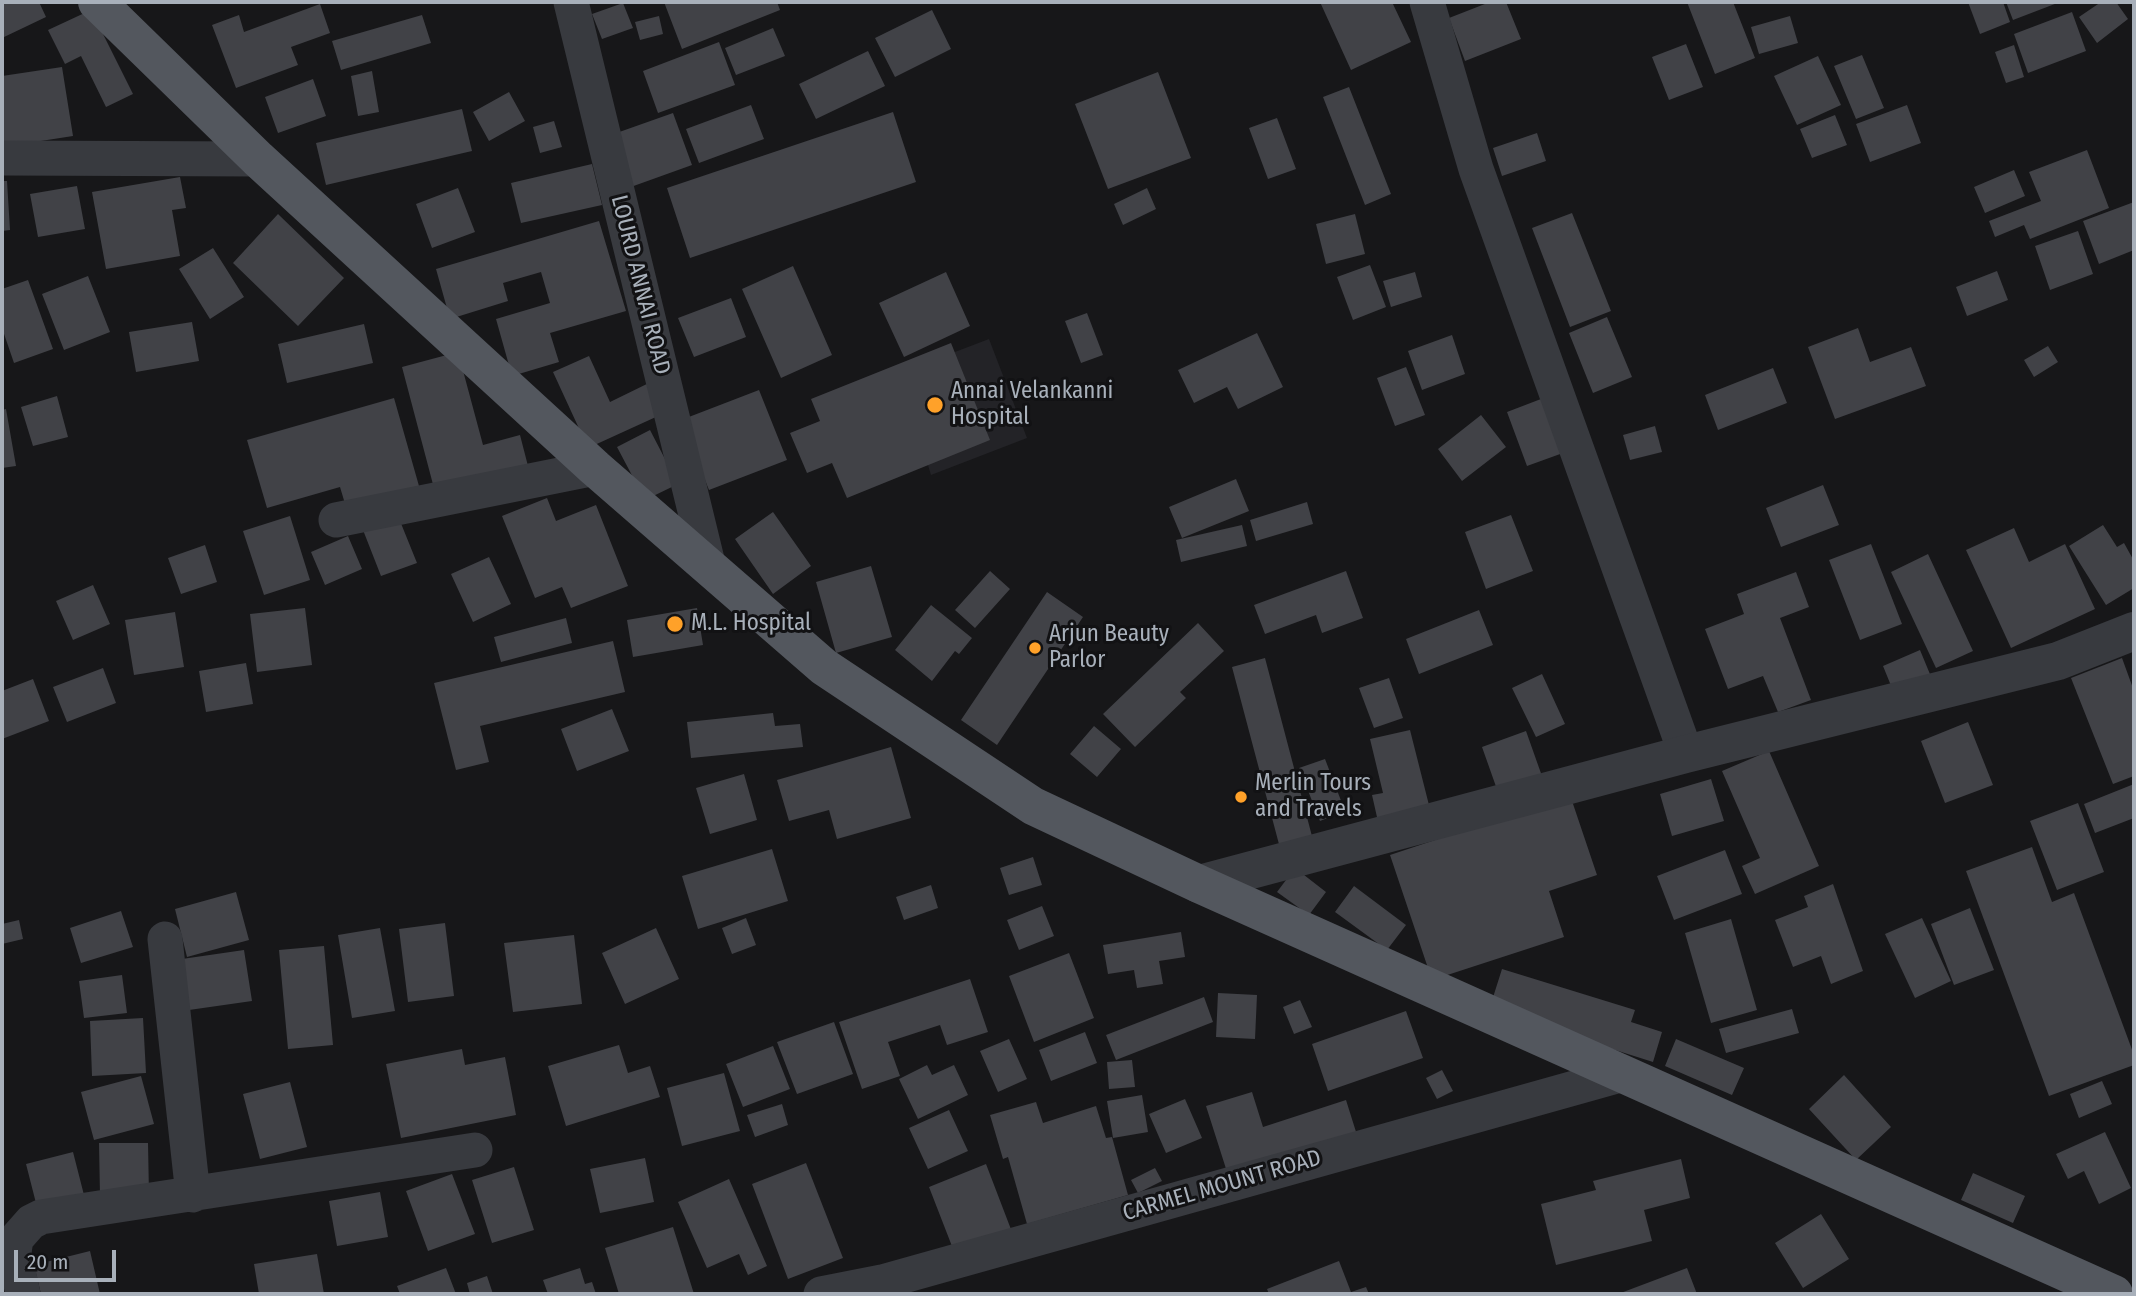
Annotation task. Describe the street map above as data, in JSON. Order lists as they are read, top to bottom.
{
  "streets": {
    "street": ["LOURD ANNAI ROAD", "CARMEL MOUNT ROAD"]
  },
  "places": [
    "Annai Velankanni Hospital",
    "M.L. Hospital",
    "Arjun Beauty Parlor",
    "Merlin Tours and Travels"
  ],
  "scale_bar": "20 m"
}
